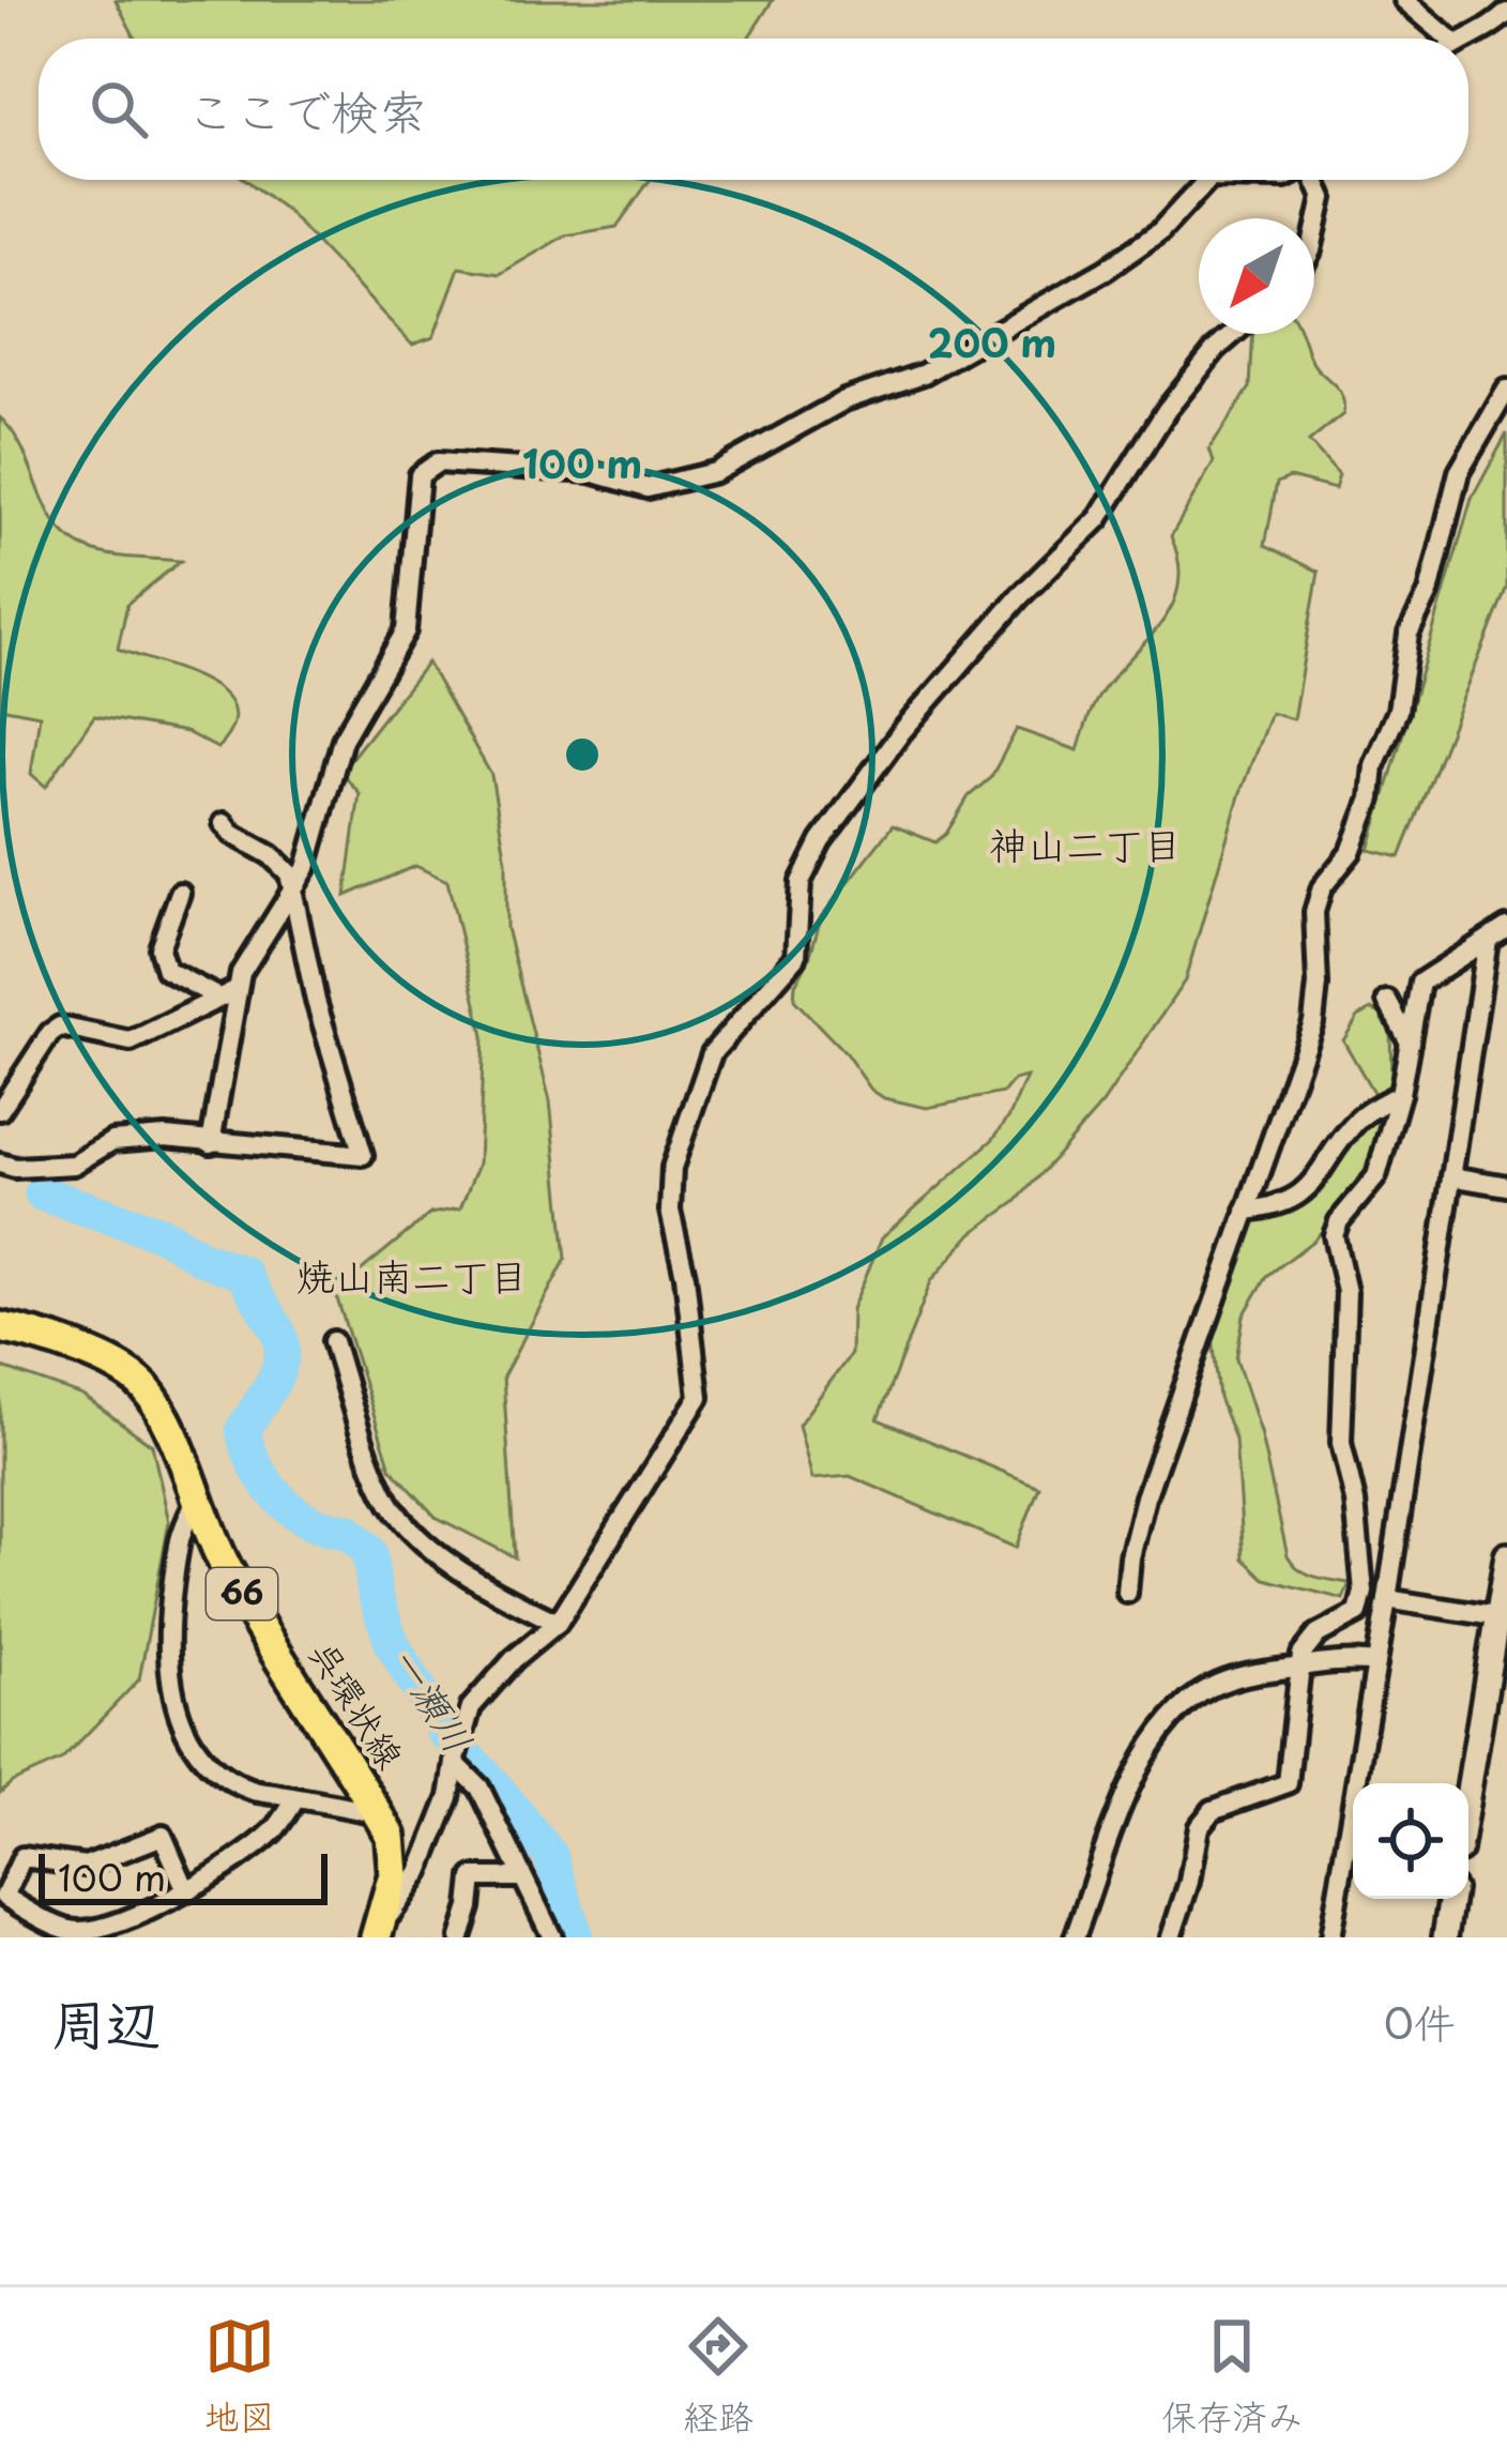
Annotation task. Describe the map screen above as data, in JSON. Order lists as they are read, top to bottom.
{
  "streets": {
    "main road": ["66", "呉環状線"]
  },
  "districts": ["神山二丁目", "焼山南二丁目"],
  "water": ["一瀬川"],
  "scale_bar": "100 m",
  "north": "bottom left",
  "page": {
    "search": "ここで検索",
    "scale": "100 m",
    "heading": ["周辺", "0件"],
    "nav": ["地図", "経路", "保存済み"]
  },
  "rings": ["200 m", "100 m"]
}
